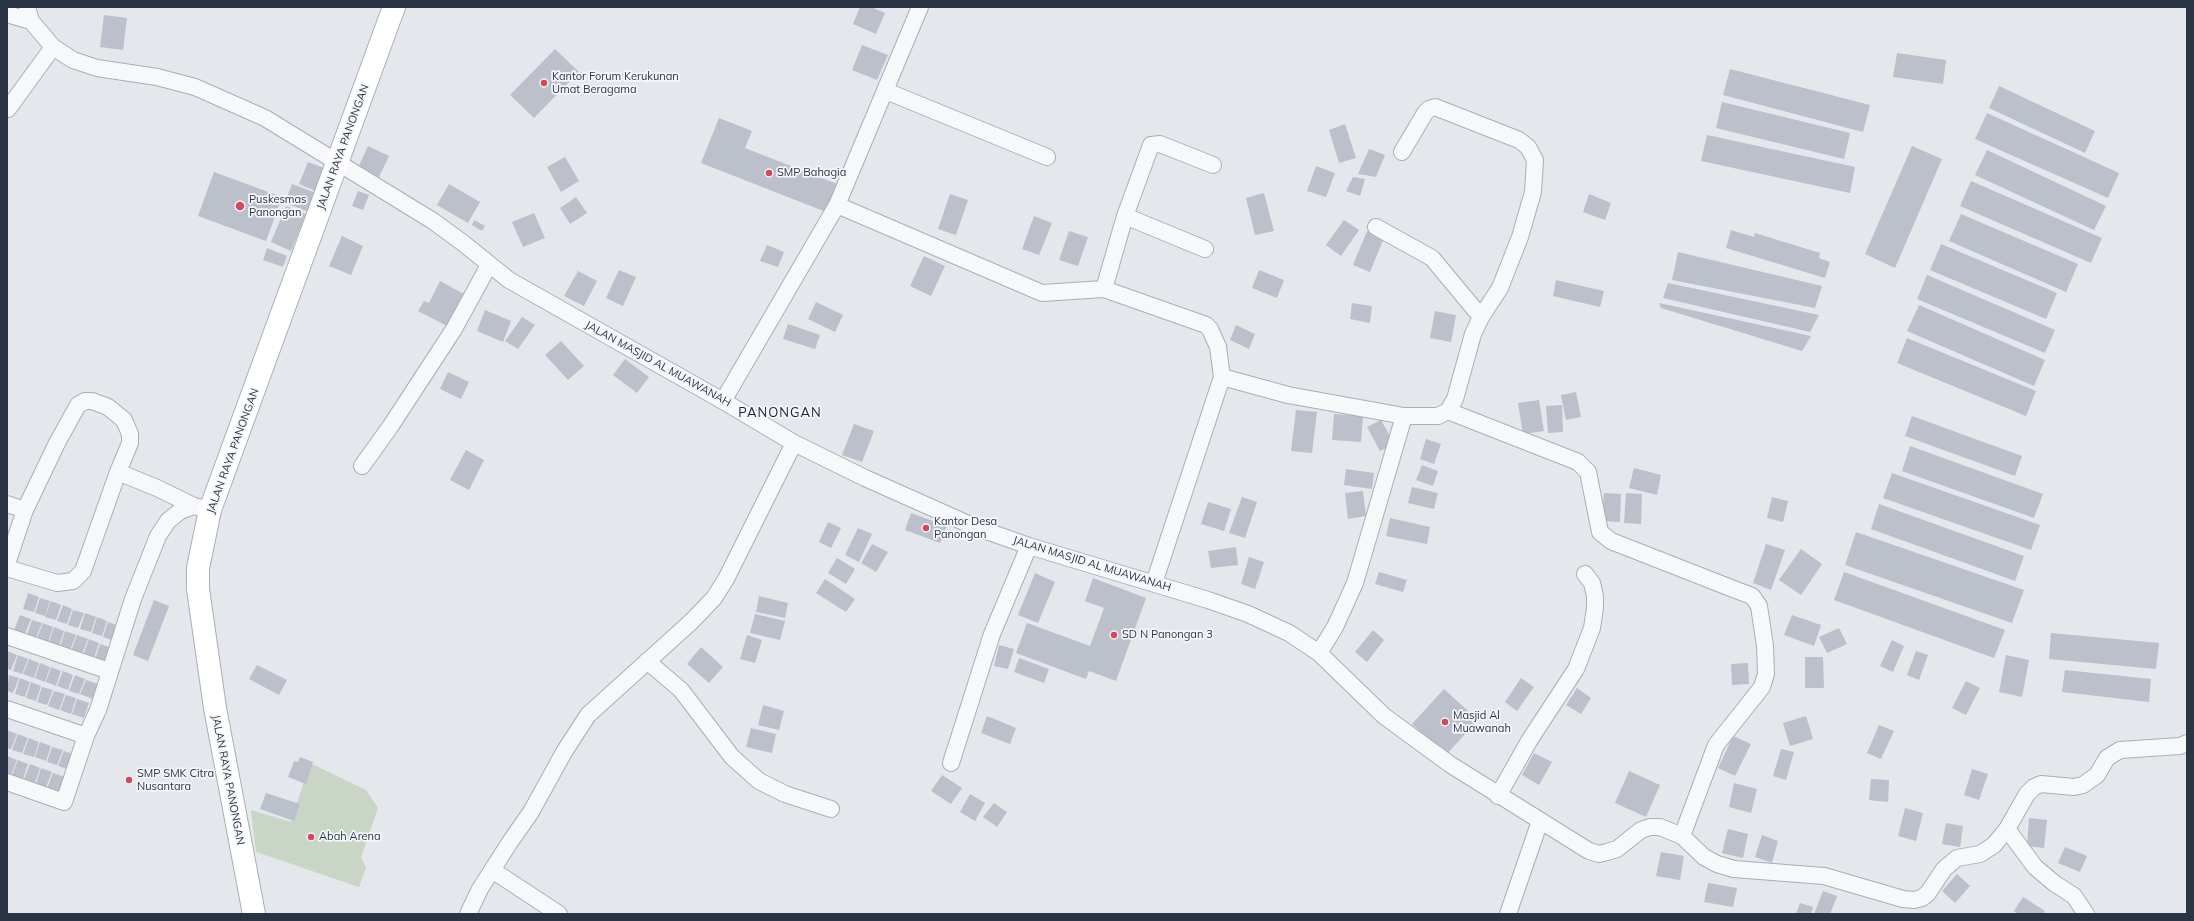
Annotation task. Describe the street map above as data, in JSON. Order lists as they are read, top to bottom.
{
  "streets": {
    "main road": ["JALAN RAYA PANONGAN"],
    "street": ["JALAN MASJID AL MUAWANAH"]
  },
  "crossings": [
    ["JALAN RAYA PANONGAN", "JALAN MASJID AL MUAWANAH"]
  ],
  "districts": ["PANONGAN"],
  "places": [
    "Kantor Forum Kerukunan Umat Beragama",
    "SMP Bahagia",
    "Puskesmas Panongan",
    "Kantor Desa Panongan",
    "SD N Panongan 3",
    "Masjid Al Muawanah",
    "SMP SMK Citra Nusantara",
    "Abah Arena"
  ]
}
